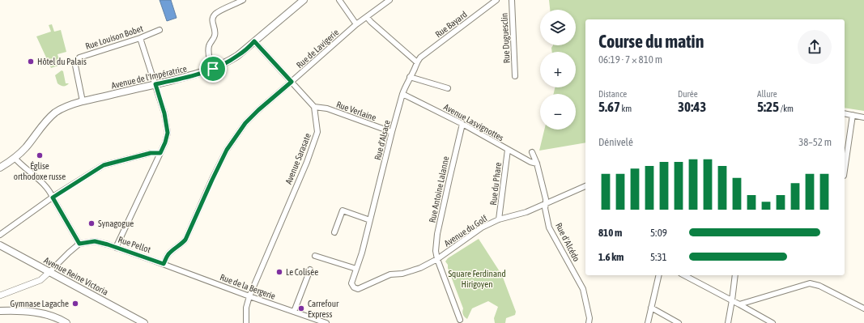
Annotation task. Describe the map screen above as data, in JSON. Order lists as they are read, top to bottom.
{
  "streets": {
    "main road": ["Avenue de l'Impératrice", "Avenue Reine Victoria"],
    "street": [
      "Rue Bayard",
      "Rue Louison Bobet",
      "Rue Duguesclin",
      "Rue de Lavigerie",
      "Rue Verlaine",
      "Avenue Lasvignottes",
      "Rue d'Alsace",
      "Avenue Sarasate",
      "Rue du Phare",
      "Rue Antoine Lalanne",
      "Avenue du Golf",
      "Rue d'Alcédo",
      "Rue Pellot",
      "Rue de la Bergerie"
    ]
  },
  "crossings": [
    ["Rue Bayard", "Rue d'Alsace"],
    ["Rue Louison Bobet", "Avenue de l'Impératrice"],
    ["Rue de Lavigerie", "Rue Pellot"],
    ["Rue de Lavigerie", "Rue de la Bergerie"],
    ["Rue Verlaine", "Rue d'Alsace"],
    ["Rue Verlaine", "Avenue Sarasate"],
    ["Avenue Lasvignottes", "Rue d'Alsace"],
    ["Avenue Lasvignottes", "Rue du Phare"],
    ["Avenue Lasvignottes", "Rue Antoine Lalanne"],
    ["Rue d'Alsace", "Avenue du Golf"],
    ["Avenue Sarasate", "Rue de la Bergerie"],
    ["Rue du Phare", "Avenue du Golf"],
    ["Rue Antoine Lalanne", "Avenue du Golf"],
    ["Avenue du Golf", "Rue d'Alcédo"],
    ["Rue Pellot", "Rue de la Bergerie"]
  ],
  "parks": ["Square Ferdinand Hirigoyen"],
  "places": [
    "Hôtel du Palais",
    "Église orthodoxe russe",
    "Synagogue",
    "Le Colisée",
    "Gymnase Lagache",
    "Carrefour Express"
  ],
  "page": {
    "map_buttons": ["+", "−"],
    "heading": ["Course du matin", "06:19 · 7 × 810 m"],
    "stats": [
      ["Distance", "5.67 km"],
      ["Durée", "30:43"],
      ["Allure", "5:25 /km"]
    ],
    "chart": ["Dénivelé", "38–52 m"],
    "list": [
      {
        "name": "810 m",
        "note": "5:09"
      },
      {
        "name": "1.6 km",
        "note": "5:31"
      }
    ]
  }
}
